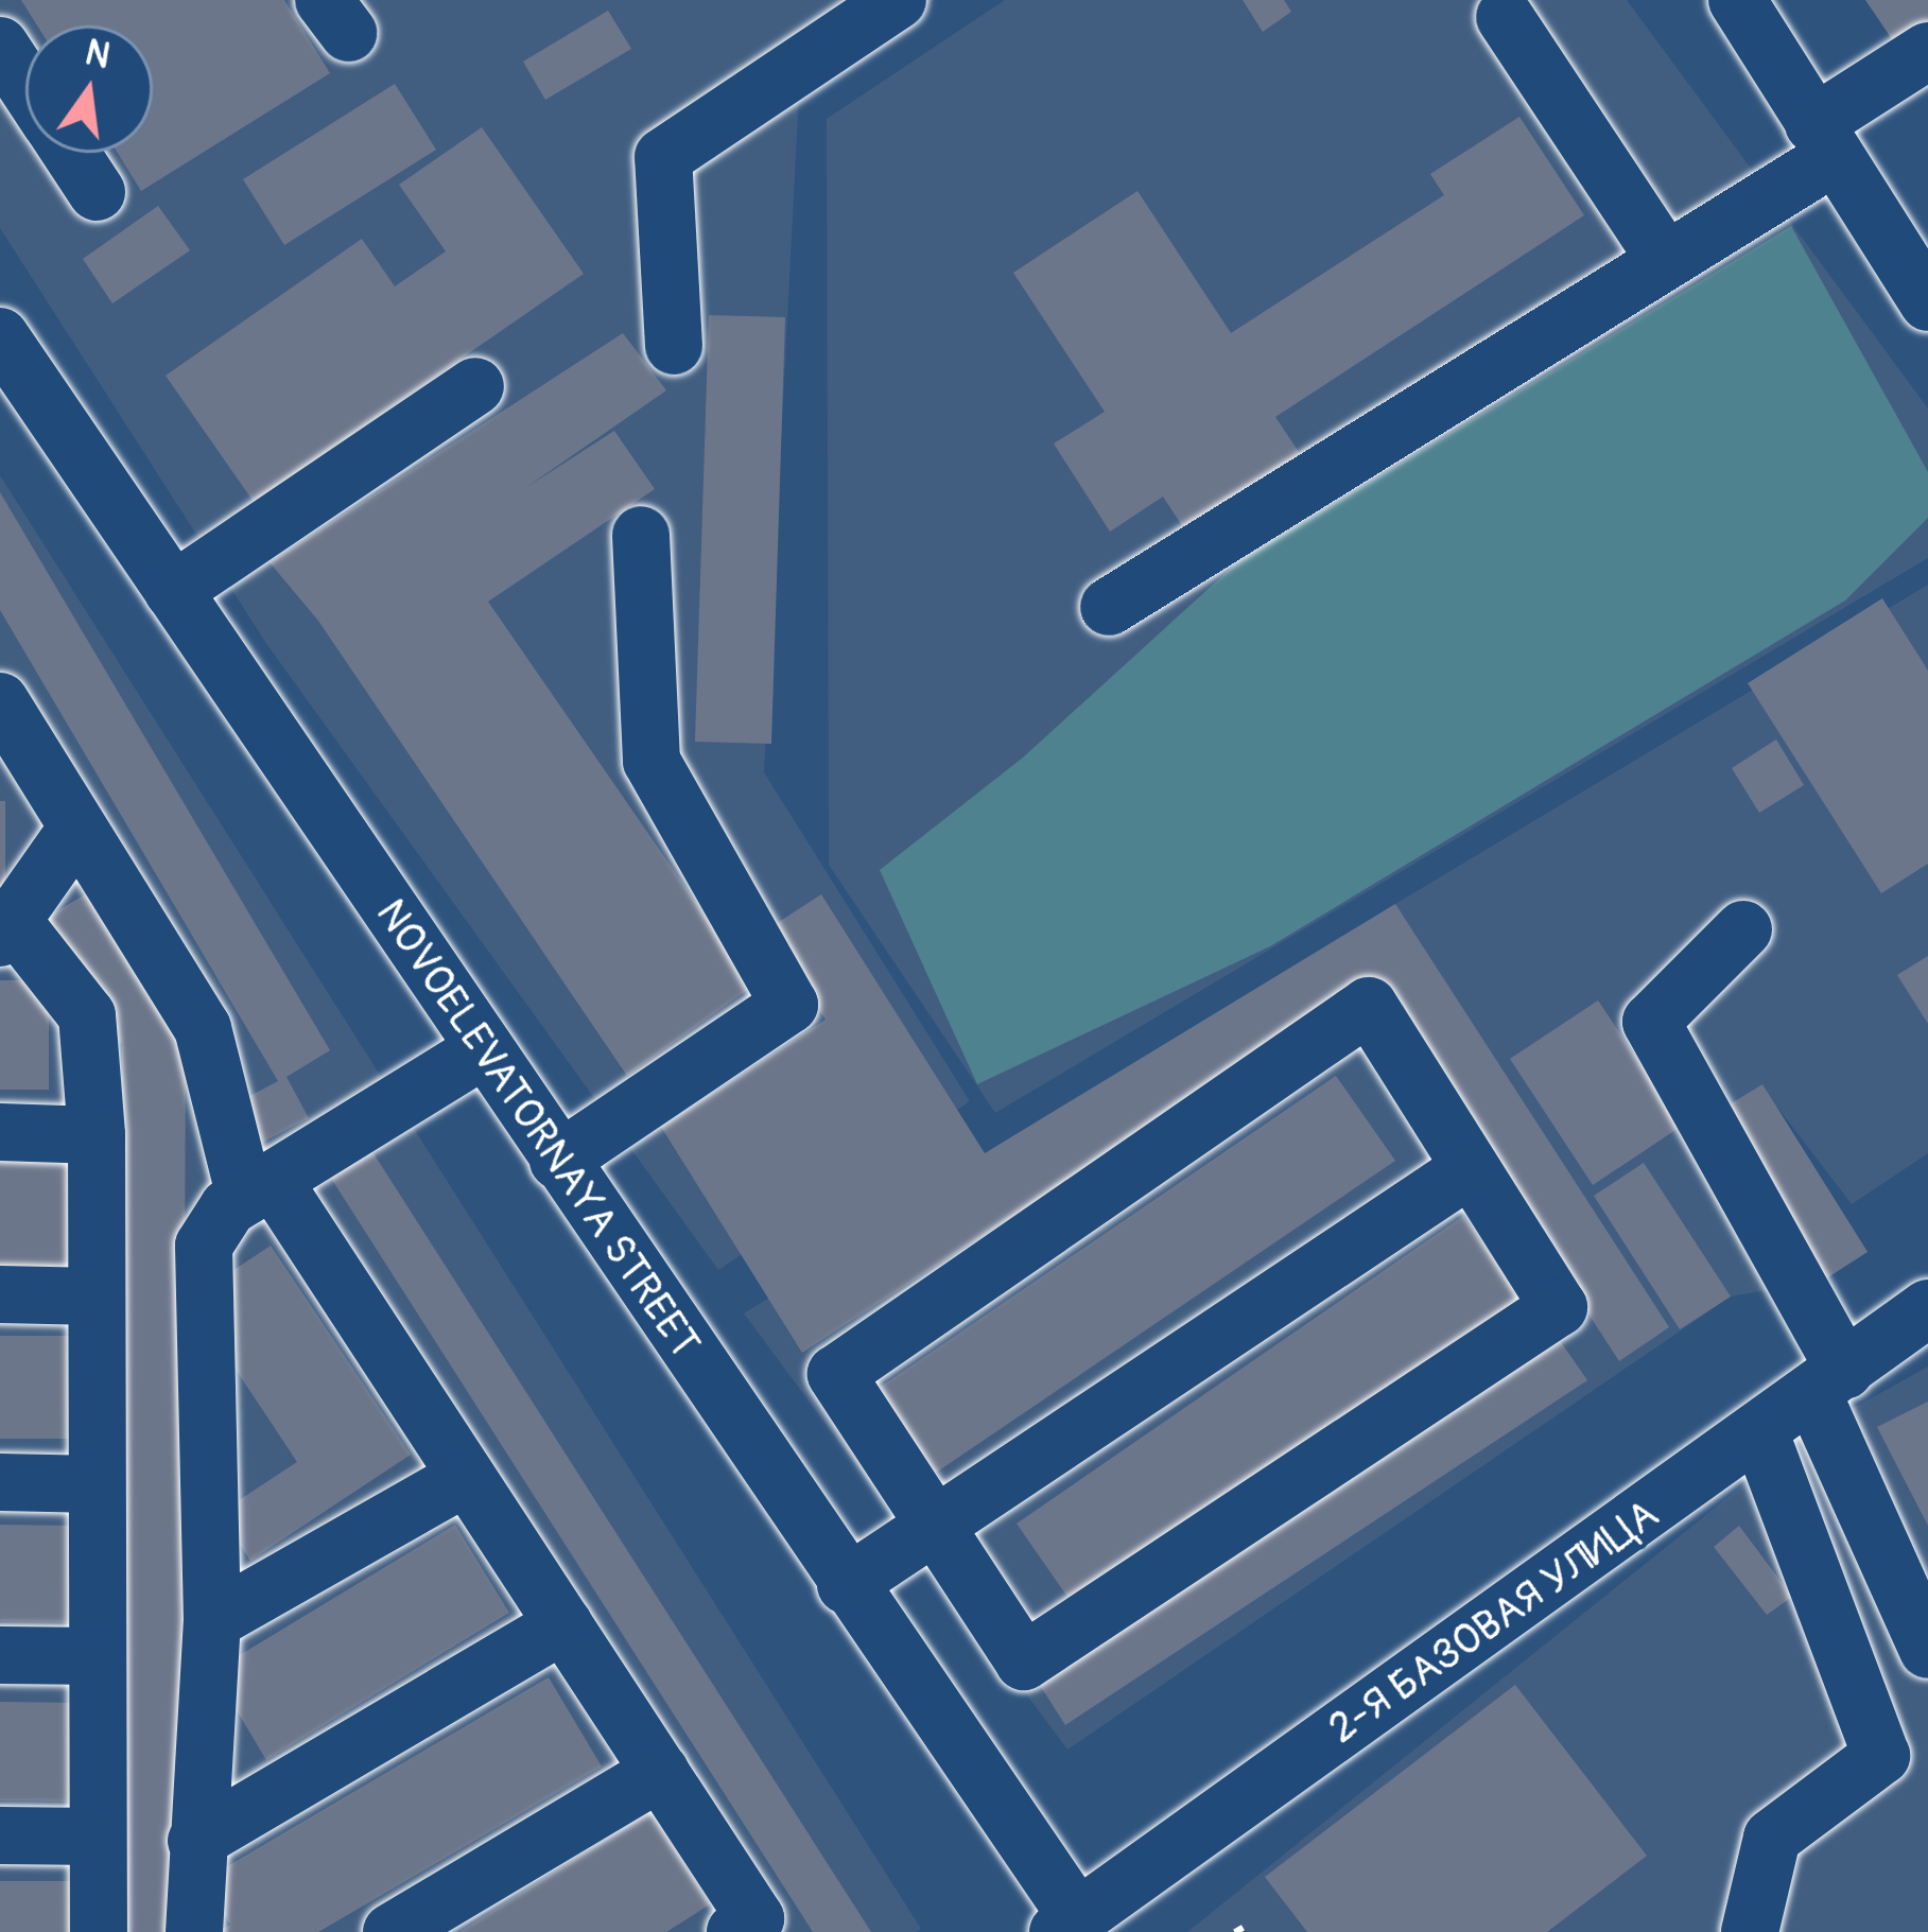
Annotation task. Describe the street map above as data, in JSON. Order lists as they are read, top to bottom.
{
  "streets": {
    "street": ["NOVOELEVATORNAYA STREET", "2-Я БАЗОВАЯ УЛИЦА"]
  },
  "crossings": [
    ["NOVOELEVATORNAYA STREET", "2-Я БАЗОВАЯ УЛИЦА"]
  ],
  "north": "top"
}
